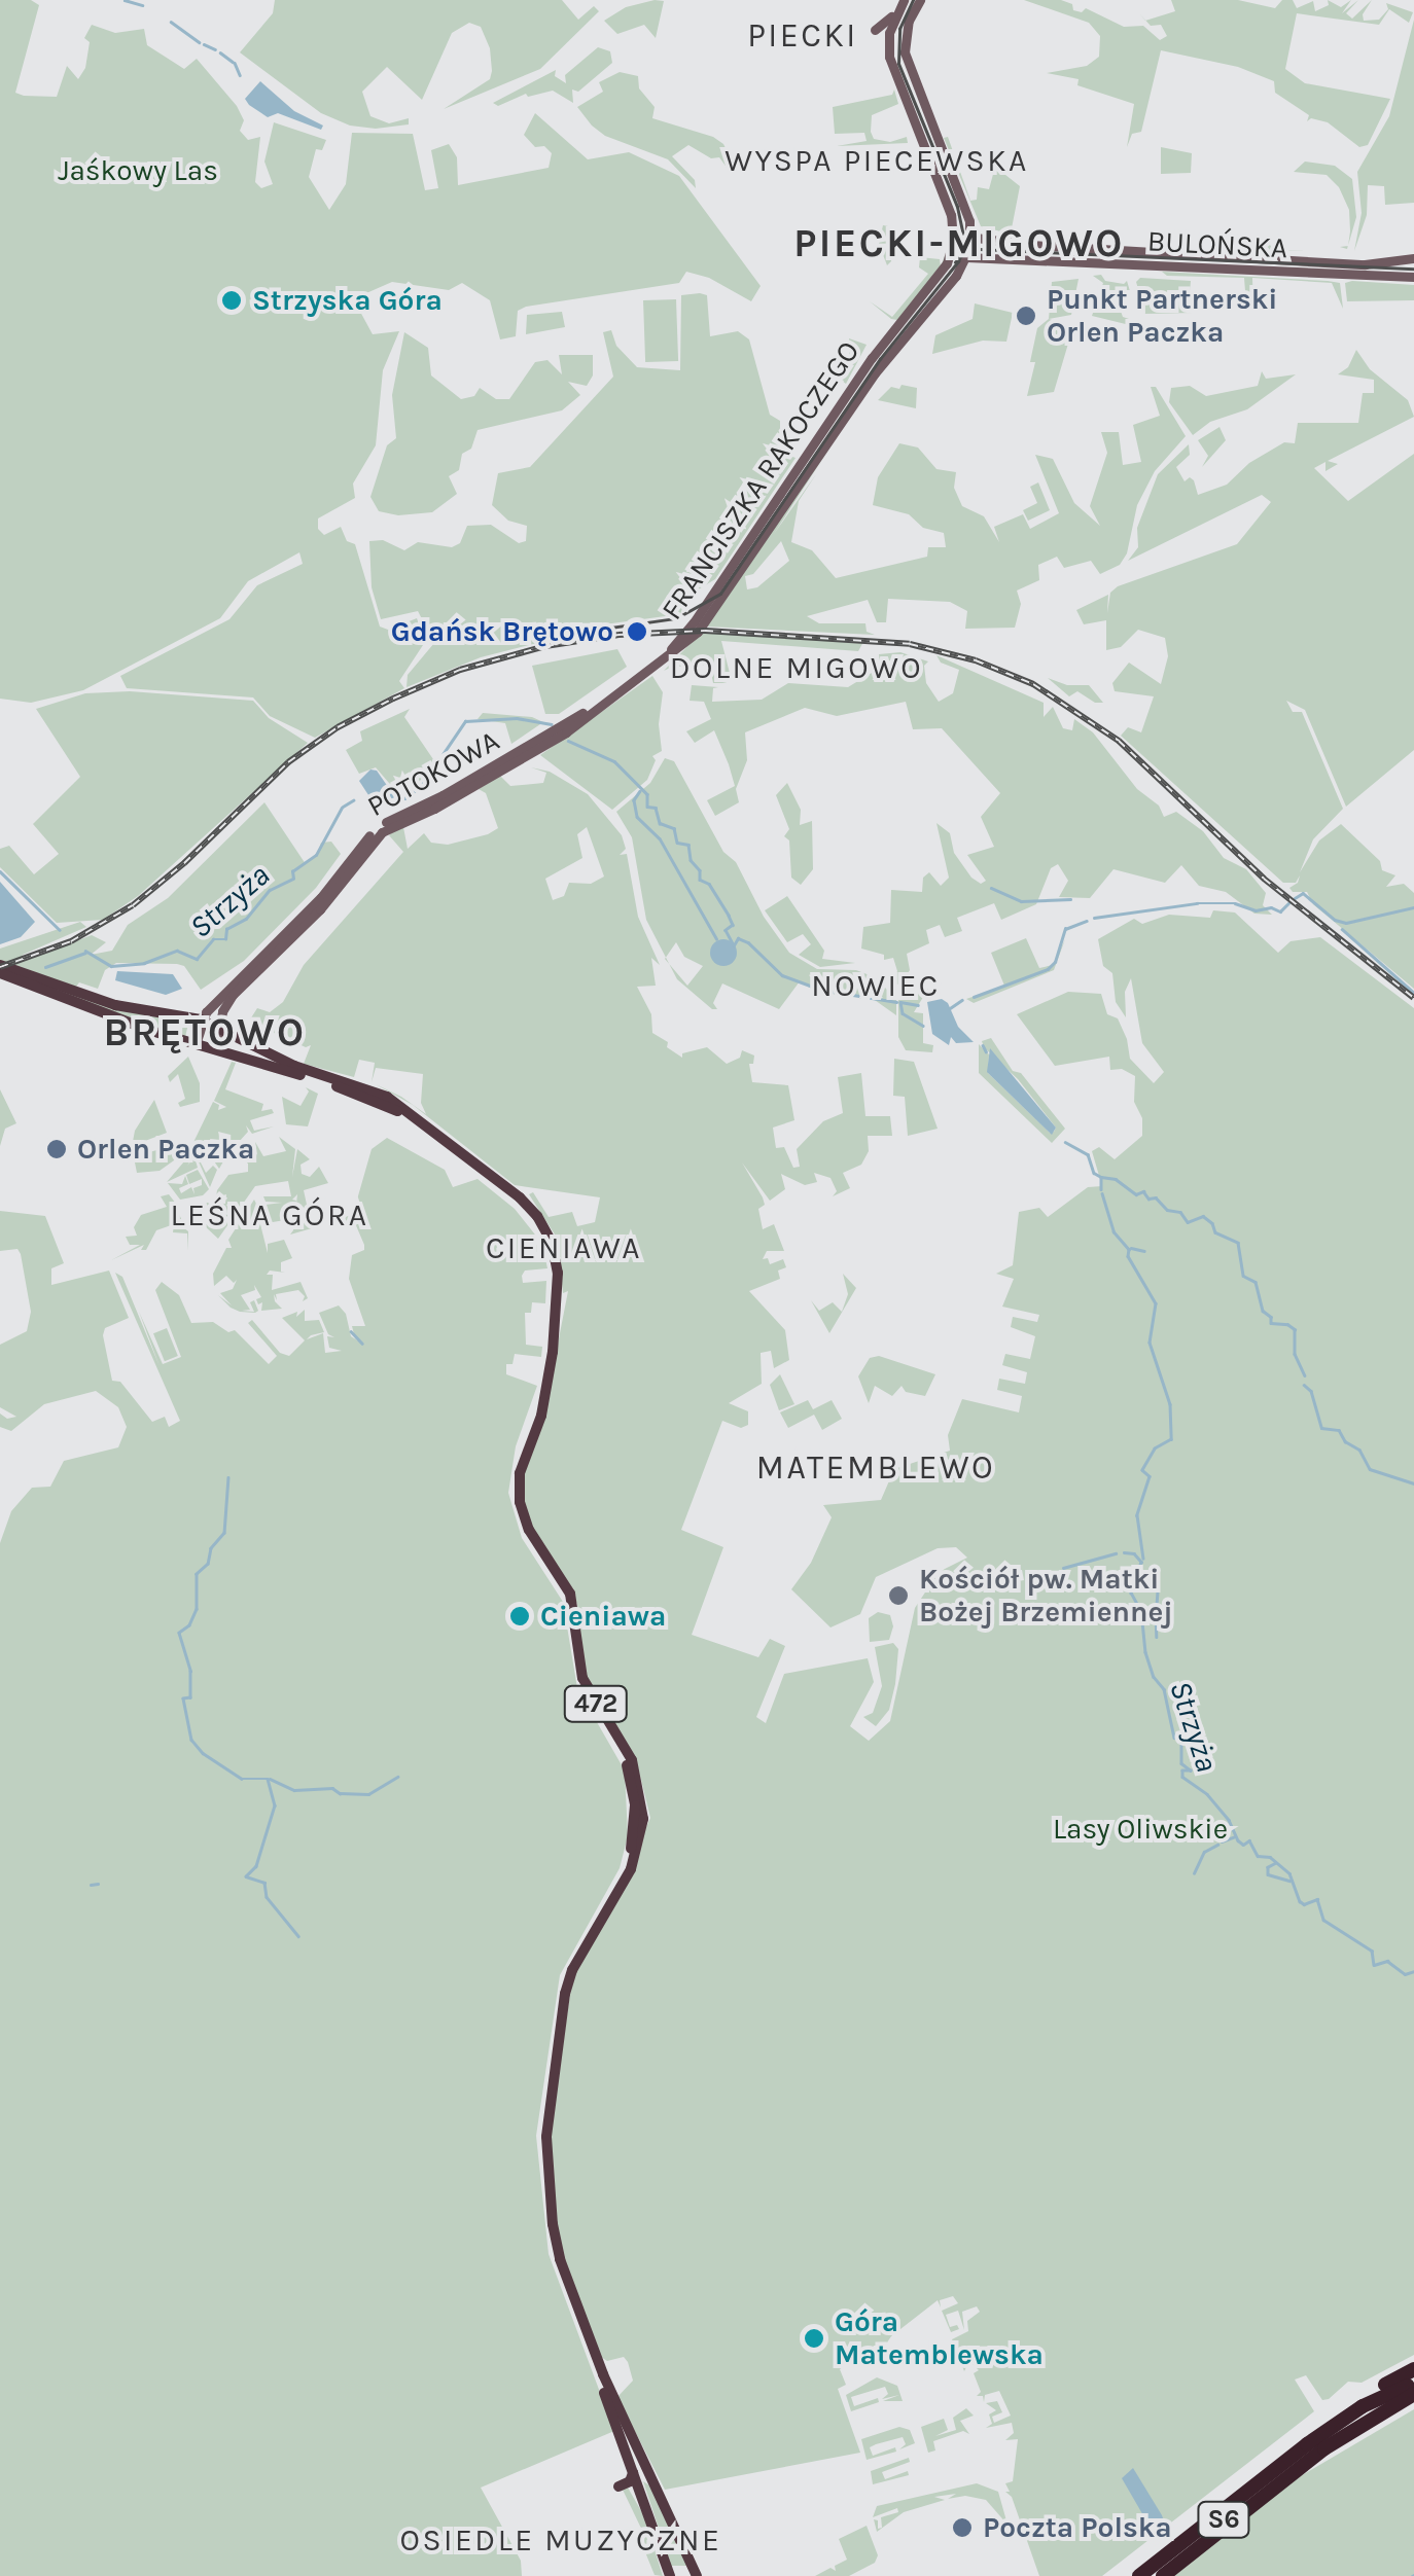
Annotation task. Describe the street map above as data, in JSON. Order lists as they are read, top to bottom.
{
  "streets": {
    "highway": ["S6"],
    "main road": [
      "BULOŃSKA",
      "FRANCISZKA RAKOCZEGO",
      "POTOKOWA",
      "472"
    ]
  },
  "crossings": [
    ["BULOŃSKA", "FRANCISZKA RAKOCZEGO"],
    ["FRANCISZKA RAKOCZEGO", "POTOKOWA"],
    ["POTOKOWA", "472"]
  ],
  "districts": [
    "PIECKI",
    "WYSPA PIECEWSKA",
    "PIECKI-MIGOWO",
    "DOLNE MIGOWO",
    "NOWIEC",
    "BRĘTOWO",
    "LEŚNA GÓRA",
    "CIENIAWA",
    "MATEMBLEWO",
    "OSIEDLE MUZYCZNE"
  ],
  "water": ["Strzyża"],
  "parks": ["Jaśkowy Las", "Lasy Oliwskie"],
  "places": [
    "Strzyska Góra",
    "Punkt Partnerski Orlen Paczka",
    "Gdańsk Brętowo",
    "Orlen Paczka",
    "Kościół pw. Matki Bożej Brzemiennej",
    "Cieniawa",
    "Góra Matemblewska",
    "Poczta Polska"
  ]
}
